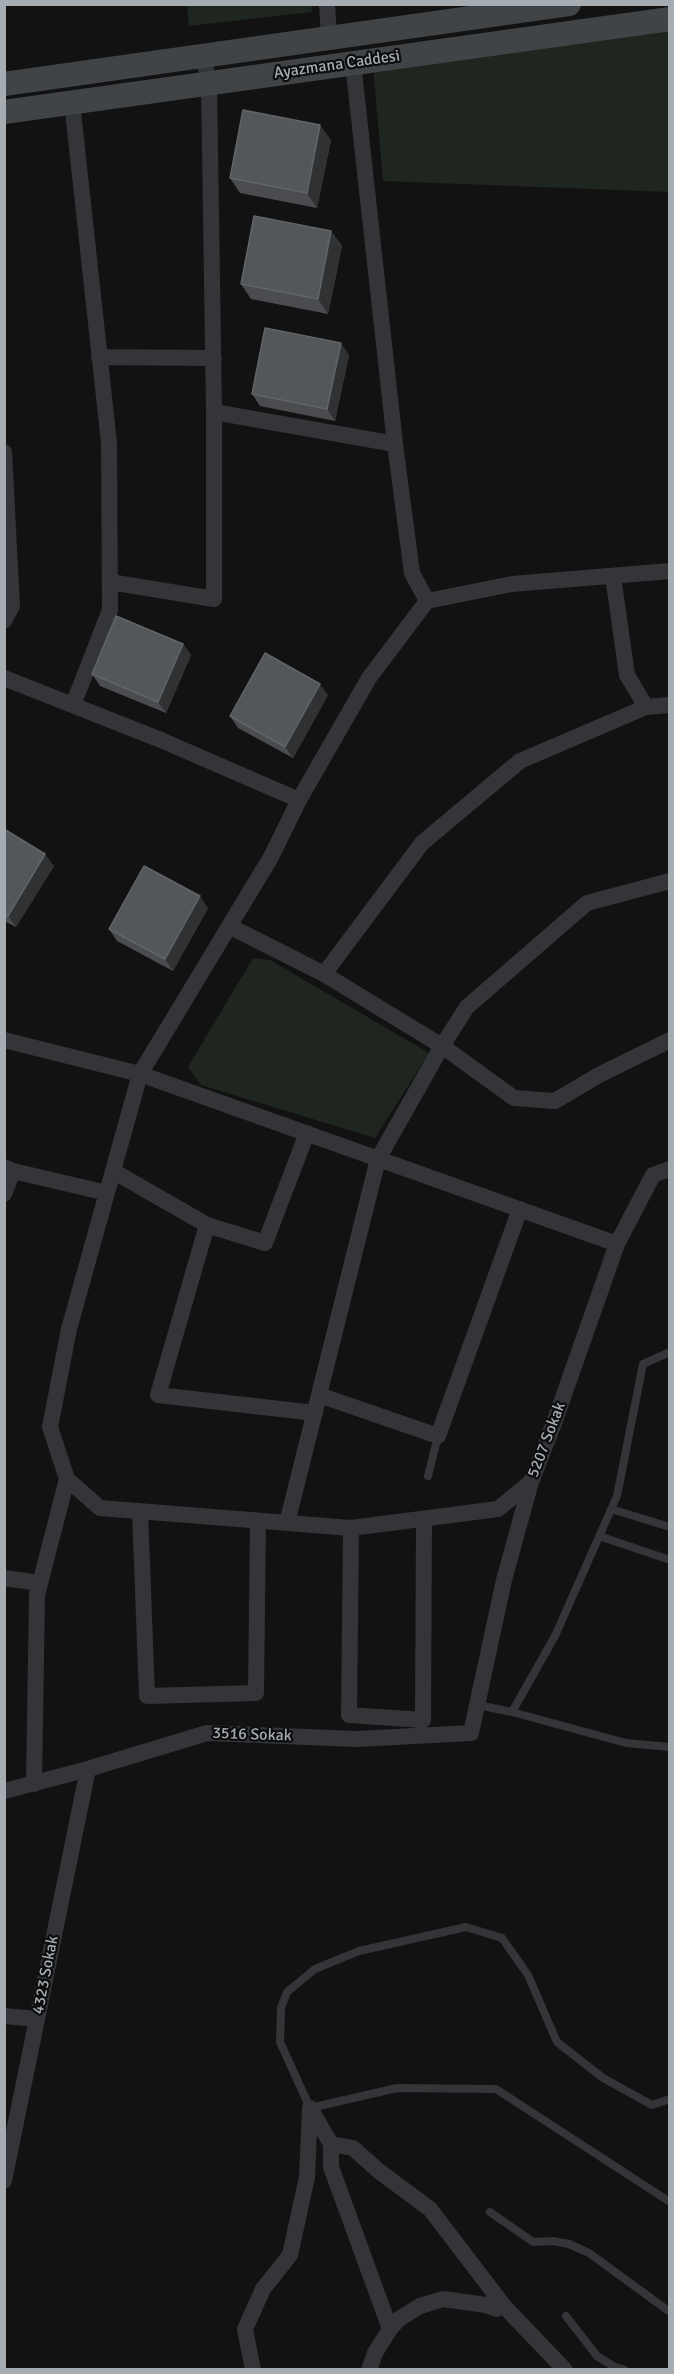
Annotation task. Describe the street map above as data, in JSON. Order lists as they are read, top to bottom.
{
  "streets": {
    "main road": ["Ayazmana Caddesi"],
    "street": ["5207 Sokak", "3516 Sokak", "4323 Sokak"]
  },
  "crossings": [
    ["5207 Sokak", "3516 Sokak"],
    ["3516 Sokak", "4323 Sokak"]
  ]
}
